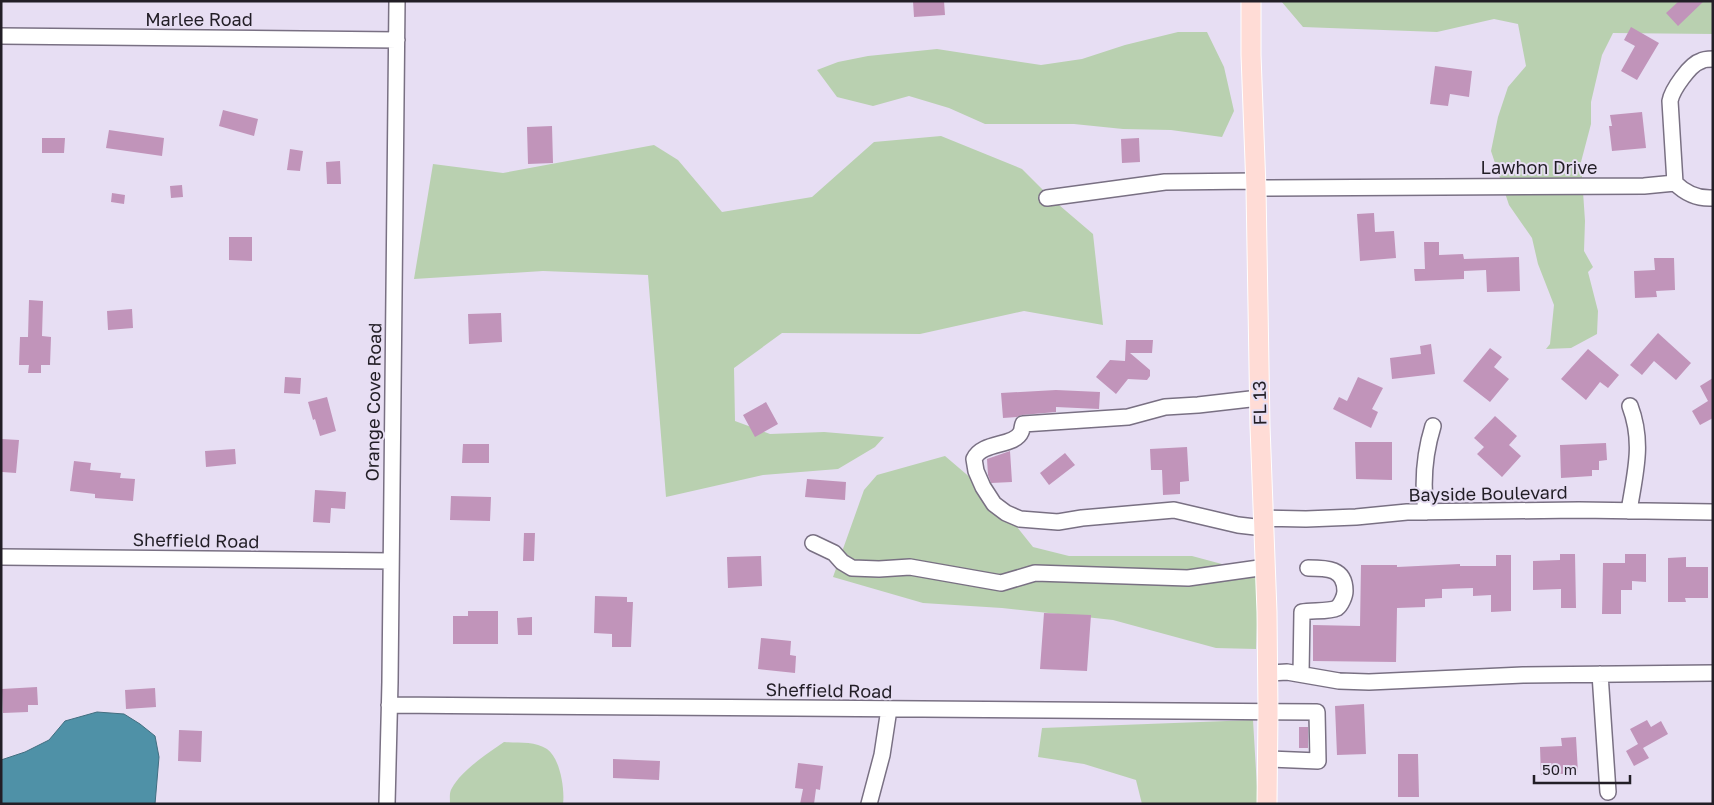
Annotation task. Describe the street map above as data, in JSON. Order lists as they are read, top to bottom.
{
  "streets": {
    "main road": ["FL 13"],
    "street": [
      "Marlee Road",
      "Lawhon Drive",
      "Orange Cove Road",
      "Bayside Boulevard",
      "Sheffield Road"
    ]
  },
  "crossings": [
    ["Marlee Road", "Orange Cove Road"],
    ["Lawhon Drive", "FL 13"],
    ["Orange Cove Road", "Sheffield Road"],
    ["FL 13", "Bayside Boulevard"],
    ["FL 13", "Sheffield Road"]
  ],
  "scale_bar": "50 m"
}
